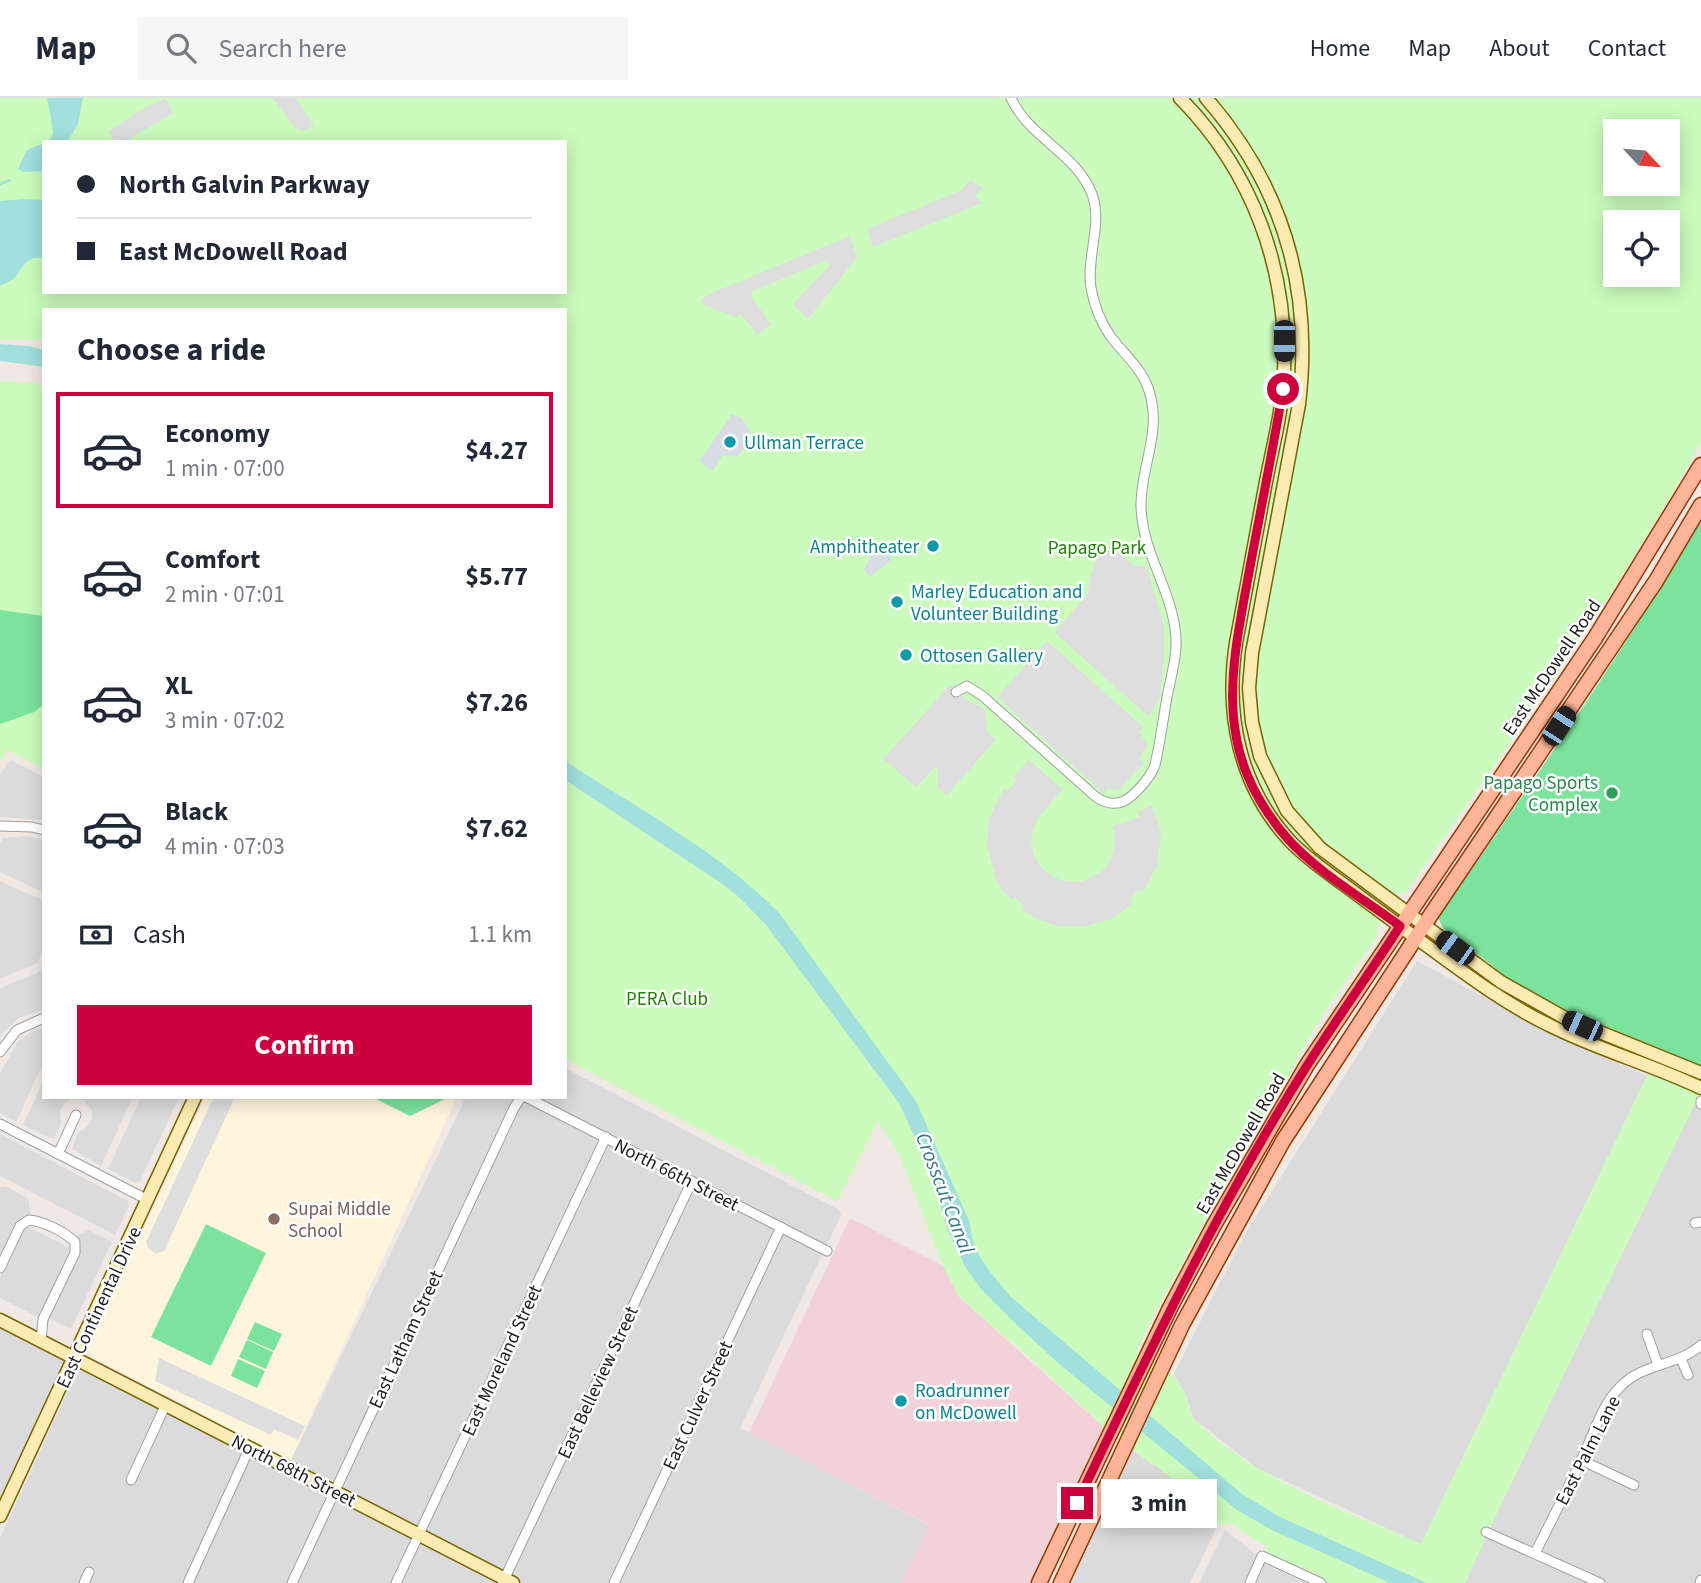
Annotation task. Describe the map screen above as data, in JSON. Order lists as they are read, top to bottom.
{
  "streets": {
    "main road": ["East McDowell Road", "East Continental Drive", "North 68th Street"],
    "street": [
      "North 66th Street",
      "East Latham Street",
      "East Moreland Street",
      "East Belleview Street",
      "East Culver Street",
      "East Palm Lane"
    ]
  },
  "crossings": [
    ["North 66th Street", "East Moreland Street"],
    ["North 66th Street", "East Belleview Street"],
    ["North 66th Street", "East Culver Street"],
    ["East Continental Drive", "North 68th Street"],
    ["East Latham Street", "North 68th Street"],
    ["East Moreland Street", "North 68th Street"],
    ["East Belleview Street", "North 68th Street"]
  ],
  "water": ["Crosscut Canal"],
  "parks": ["Papago Park", "PERA Club"],
  "places": [
    "Ullman Terrace",
    "Amphitheater",
    "Marley Education and Volunteer Building",
    "Ottosen Gallery",
    "Papago Sports Complex",
    "Supai Middle School",
    "Roadrunner on McDowell"
  ],
  "north": "bottom right",
  "page": {
    "header": "Map",
    "search": "Search here",
    "nav": [
      "Home",
      "Map",
      "About",
      "Contact"
    ],
    "banner": ["North Galvin Parkway", "East McDowell Road"],
    "heading": "Choose a ride",
    "list": [
      {
        "name": "Economy",
        "note": "1 min · 07:00",
        "value": "$4.27"
      },
      {
        "name": "Comfort",
        "note": "2 min · 07:01",
        "value": "$5.77"
      },
      {
        "name": "XL",
        "note": "3 min · 07:02",
        "value": "$7.26"
      },
      {
        "name": "Black",
        "note": "4 min · 07:03",
        "value": "$7.62"
      }
    ],
    "pay": ["Cash", "1.1 km"],
    "buttons": "Confirm",
    "bubble": "3 min"
  }
}
